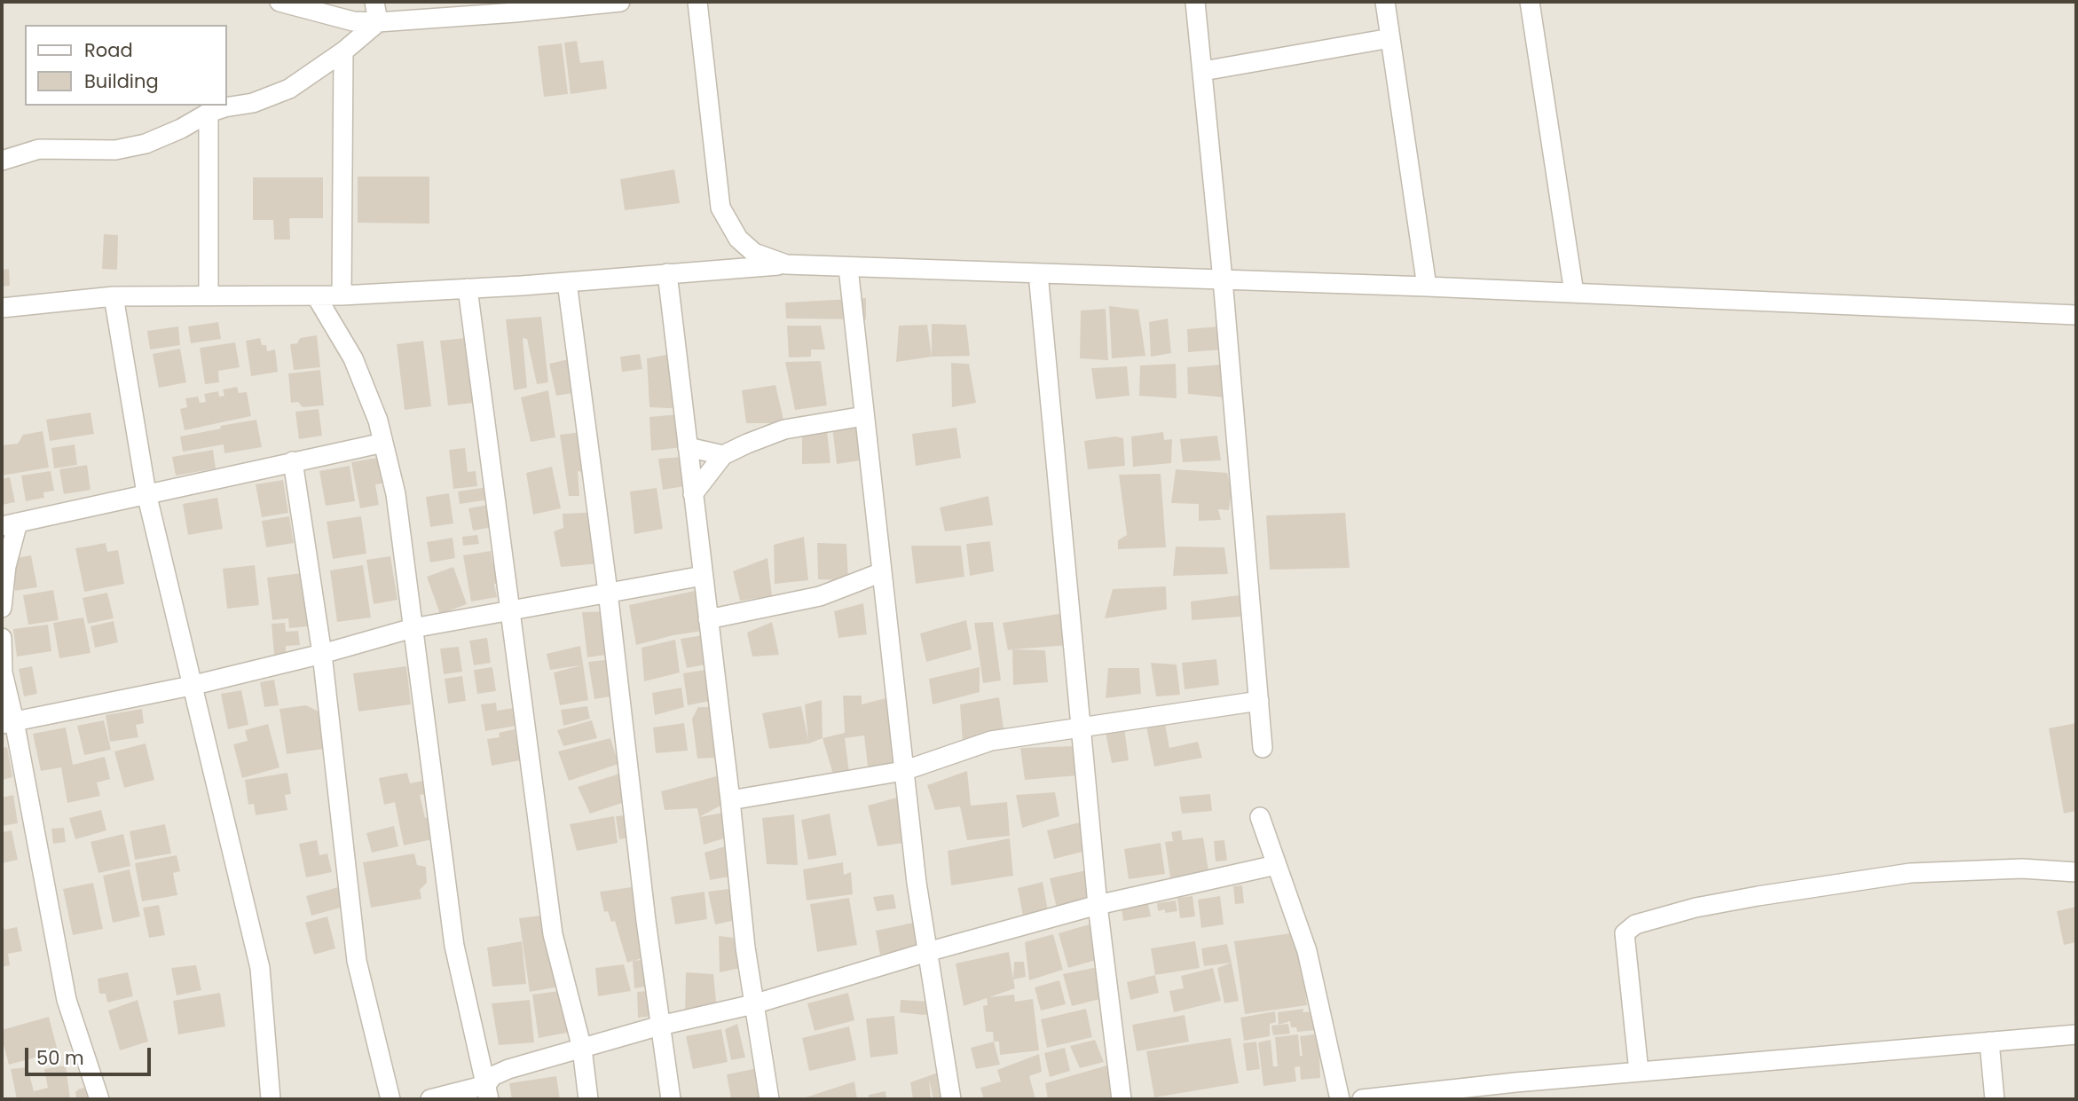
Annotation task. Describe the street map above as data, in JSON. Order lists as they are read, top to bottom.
{
  "legend": ["Road", "Building"],
  "scale_bar": "50 m"
}
